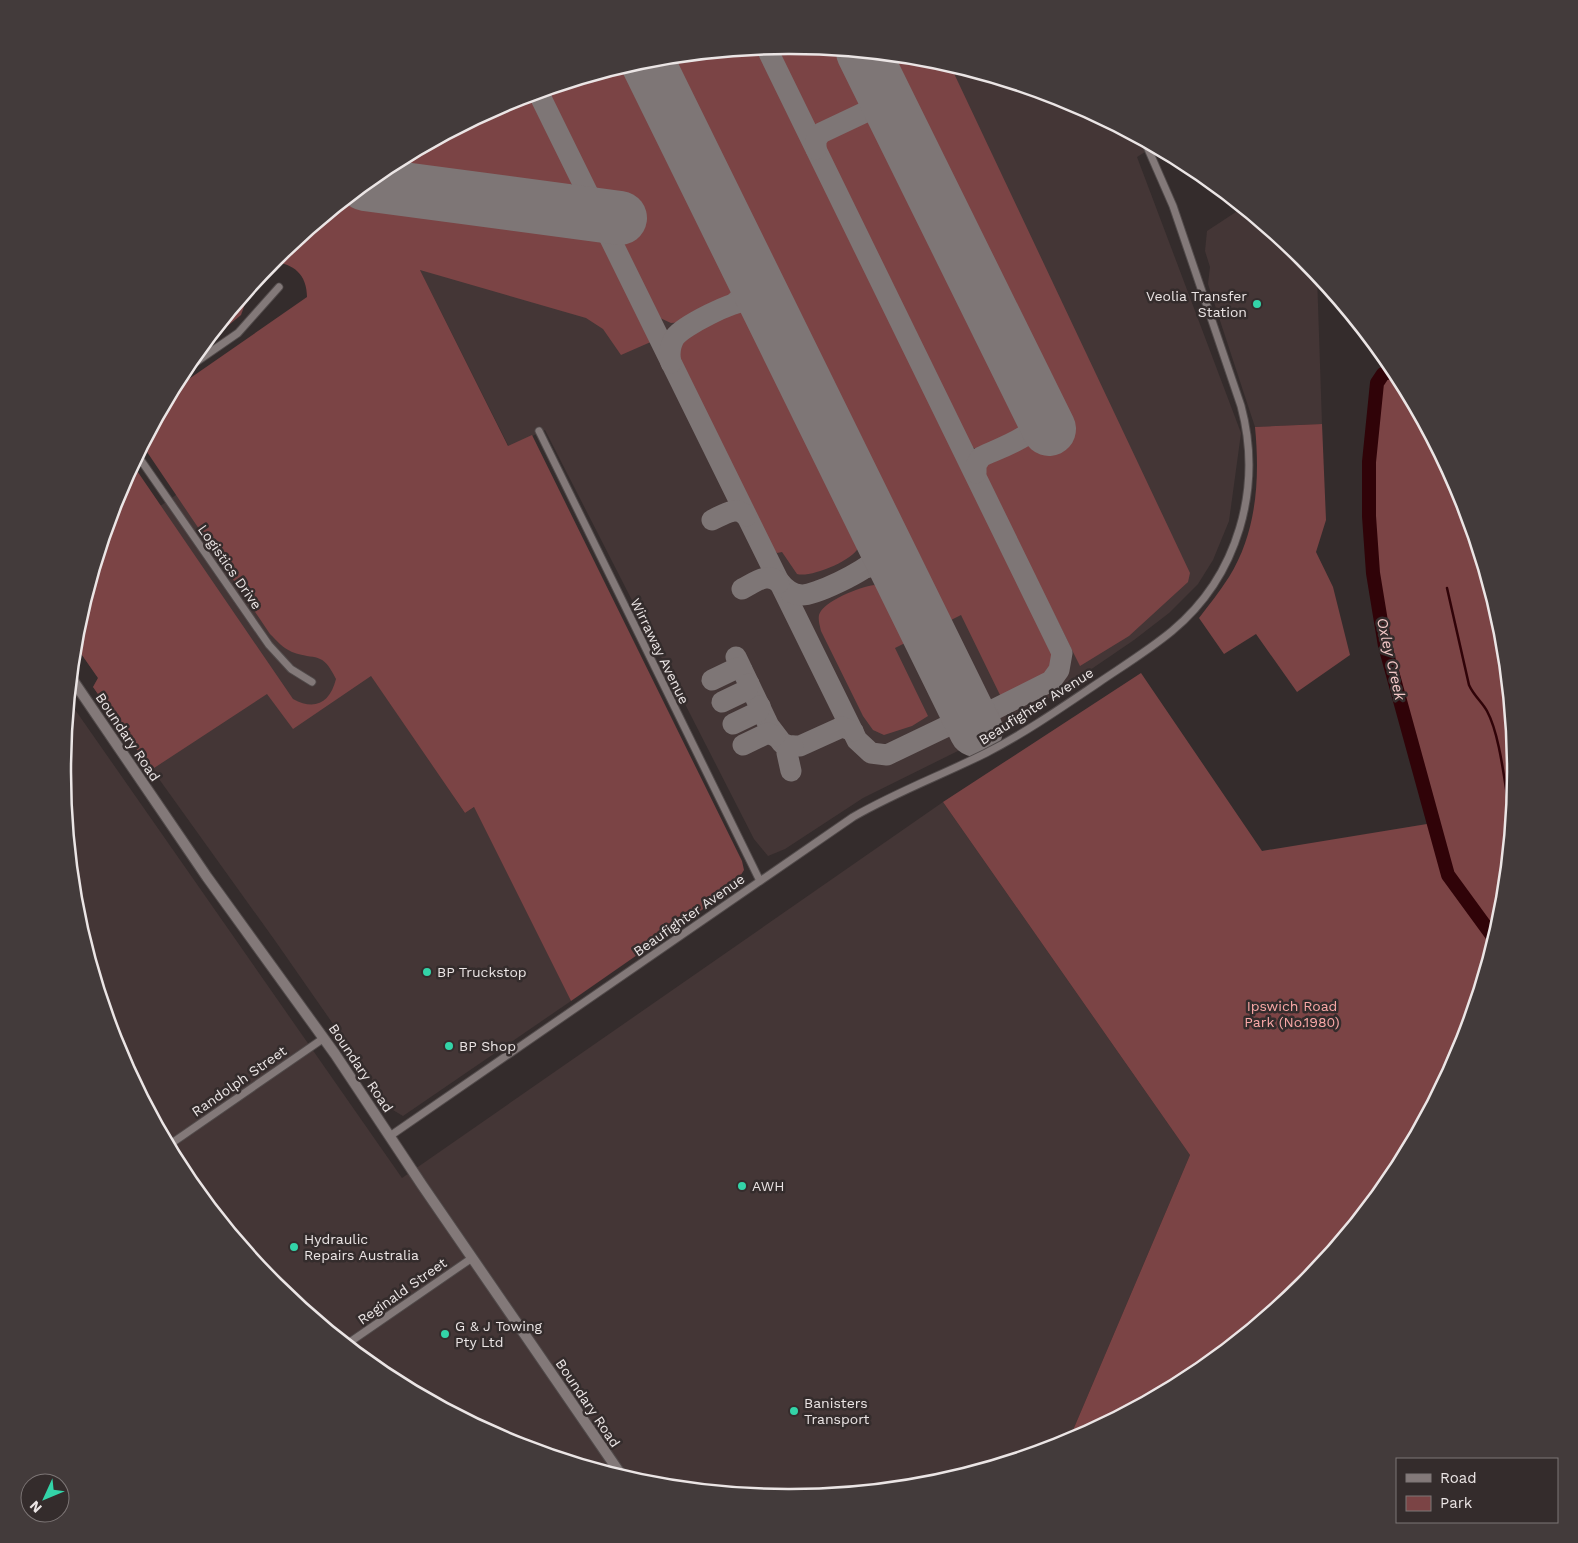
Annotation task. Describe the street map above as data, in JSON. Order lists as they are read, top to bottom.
{
  "streets": {
    "main road": ["Boundary Road"],
    "street": [
      "Logistics Drive",
      "Wirraway Avenue",
      "Beaufighter Avenue",
      "Randolph Street",
      "Reginald Street"
    ]
  },
  "crossings": [
    ["Wirraway Avenue", "Beaufighter Avenue"],
    ["Beaufighter Avenue", "Boundary Road"],
    ["Boundary Road", "Randolph Street"],
    ["Boundary Road", "Reginald Street"]
  ],
  "water": ["Oxley Creek"],
  "parks": ["Ipswich Road Park (No.1980)"],
  "places": [
    "Veolia Transfer Station",
    "BP Truckstop",
    "BP Shop",
    "AWH",
    "Hydraulic Repairs Australia",
    "G & J Towing Pty Ltd",
    "Banisters Transport"
  ],
  "legend": ["Road", "Park"],
  "north": "bottom left"
}
